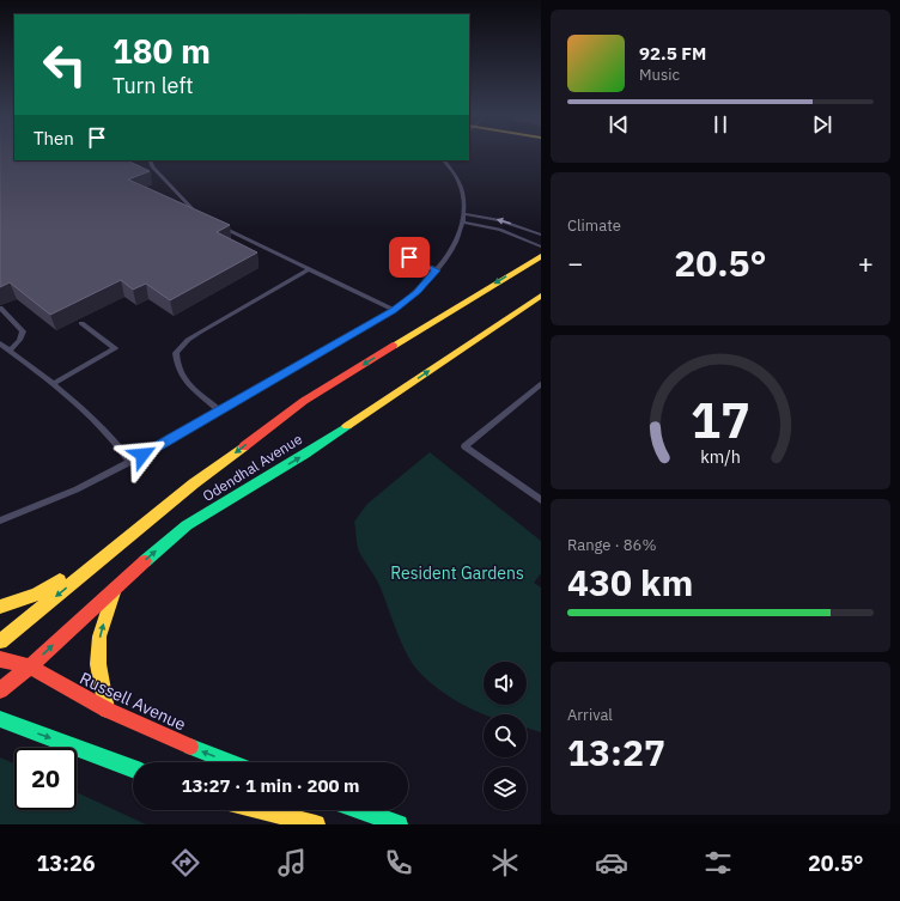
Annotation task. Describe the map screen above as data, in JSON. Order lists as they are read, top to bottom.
{
  "streets": {
    "street": ["Odendhal Avenue", "Russell Avenue"]
  },
  "crossings": [
    ["Odendhal Avenue", "Russell Avenue"]
  ],
  "parks": ["Resident Gardens"],
  "page": {
    "turn": ["180 m", "Turn left"],
    "song": ["92.5 FM", "Music"],
    "then": "Then",
    "tile": [
      "Climate",
      ["Range · 86%", "430 km"],
      ["Arrival", "13:27"]
    ],
    "heat": ["−", "20.5°", "+"],
    "limit": "20",
    "trip": "13:27 · 1 min · 200 m",
    "tabs": ["13:26", "20.5°"],
    "gauge": ["17", "km/h"]
  }
}
